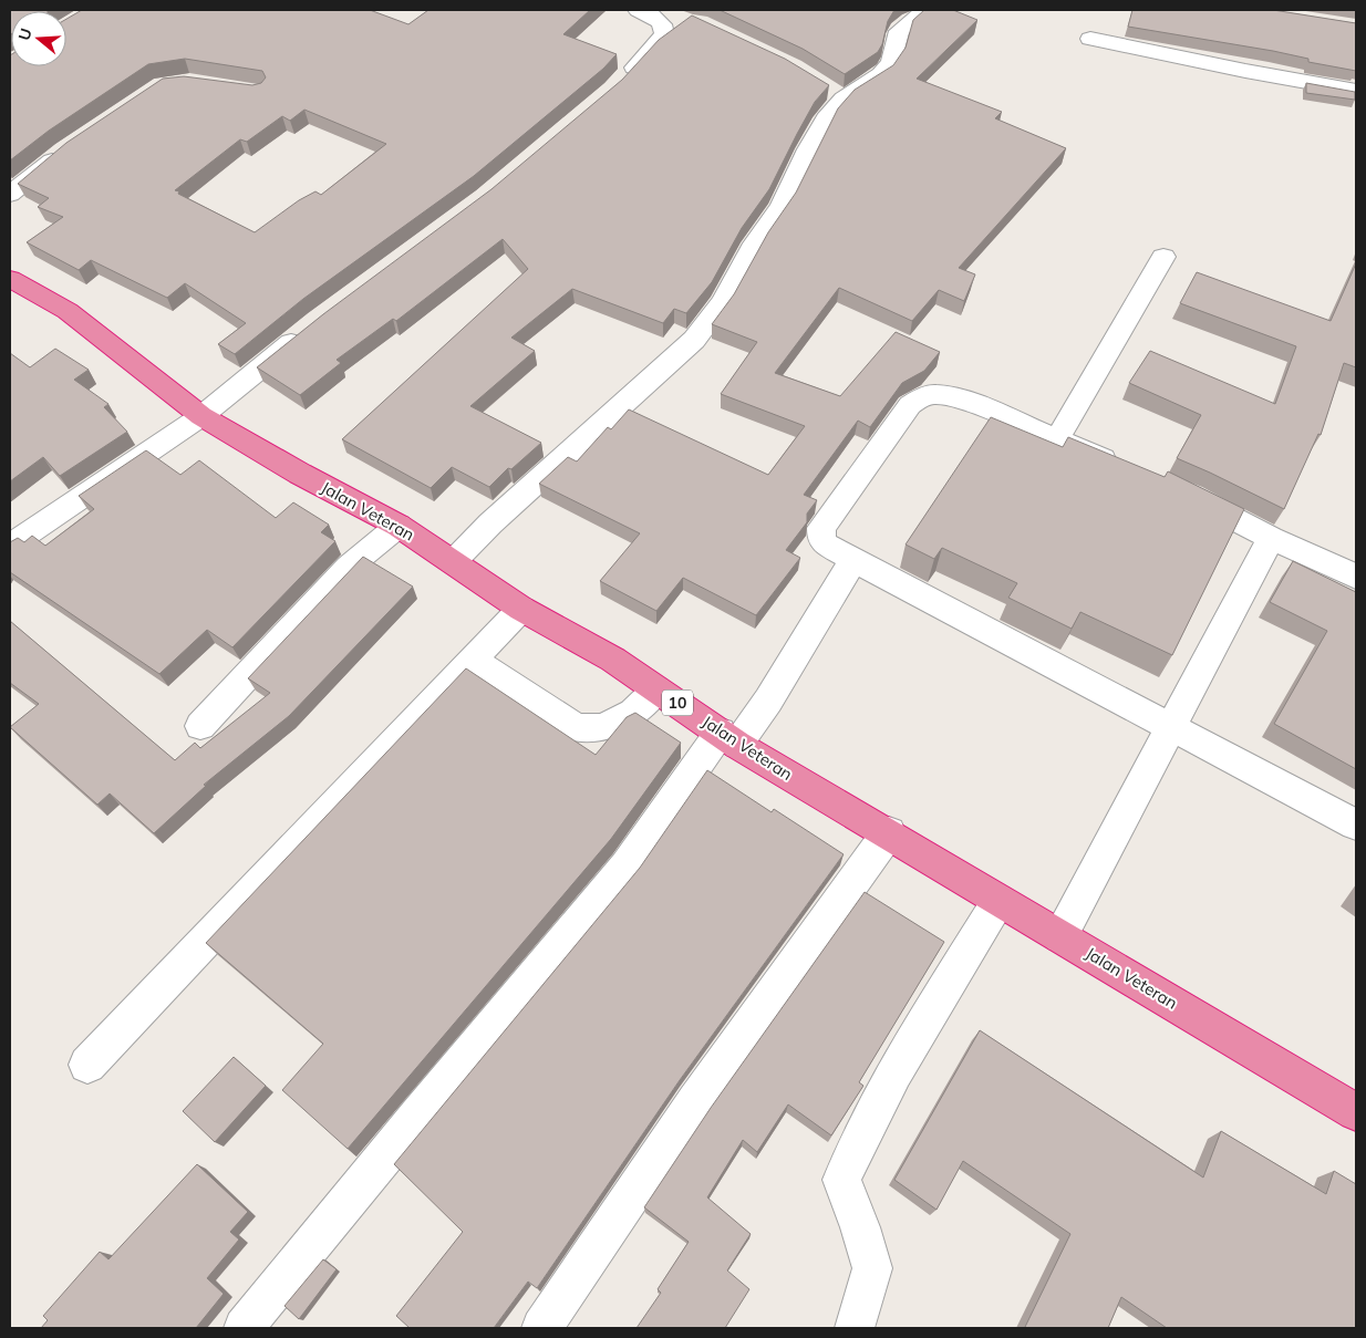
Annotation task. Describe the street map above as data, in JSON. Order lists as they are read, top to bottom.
{
  "streets": {
    "highway": ["Jalan Veteran", "10"]
  },
  "north": "left"
}
